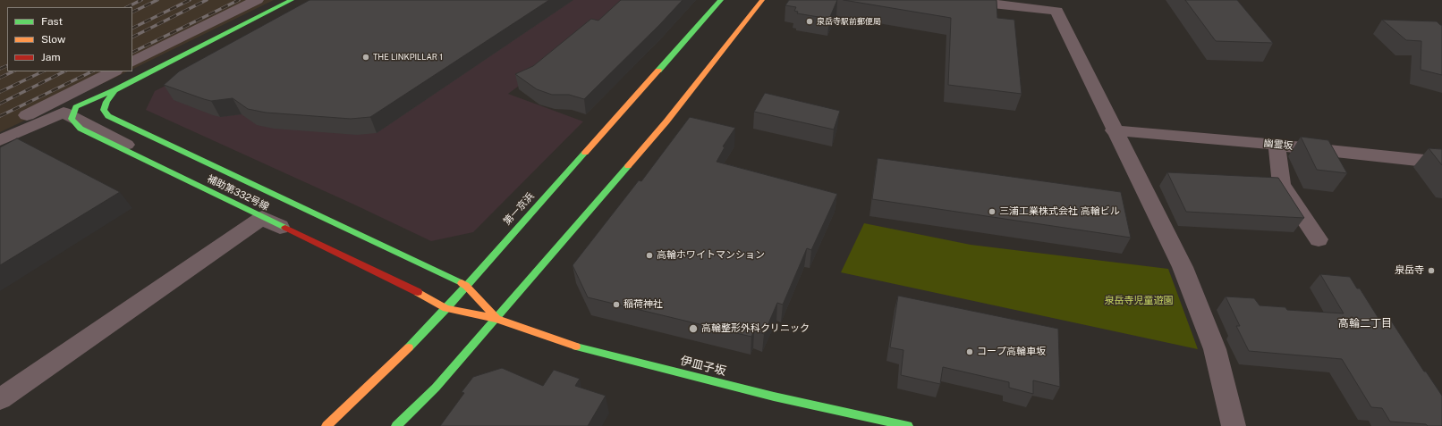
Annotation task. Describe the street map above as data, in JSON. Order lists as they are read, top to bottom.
{
  "streets": {
    "main road": ["補助第332号線", "第一京浜", "伊皿子坂"],
    "street": ["幽霊坂"]
  },
  "crossings": [
    ["補助第332号線", "第一京浜"],
    ["補助第332号線", "伊皿子坂"],
    ["第一京浜", "伊皿子坂"]
  ],
  "districts": ["高輪二丁目"],
  "parks": ["泉岳寺児童遊園"],
  "places": [
    "泉岳寺駅前郵便局",
    "THE LINKPILLAR 1",
    "三浦工業株式会社 高輪ビル",
    "高輪ホワイトマンション",
    "泉岳寺",
    "稲荷神社",
    "高輪整形外科クリニック",
    "コープ高輪車坂"
  ],
  "legend": ["Fast", "Slow", "Jam"]
}
